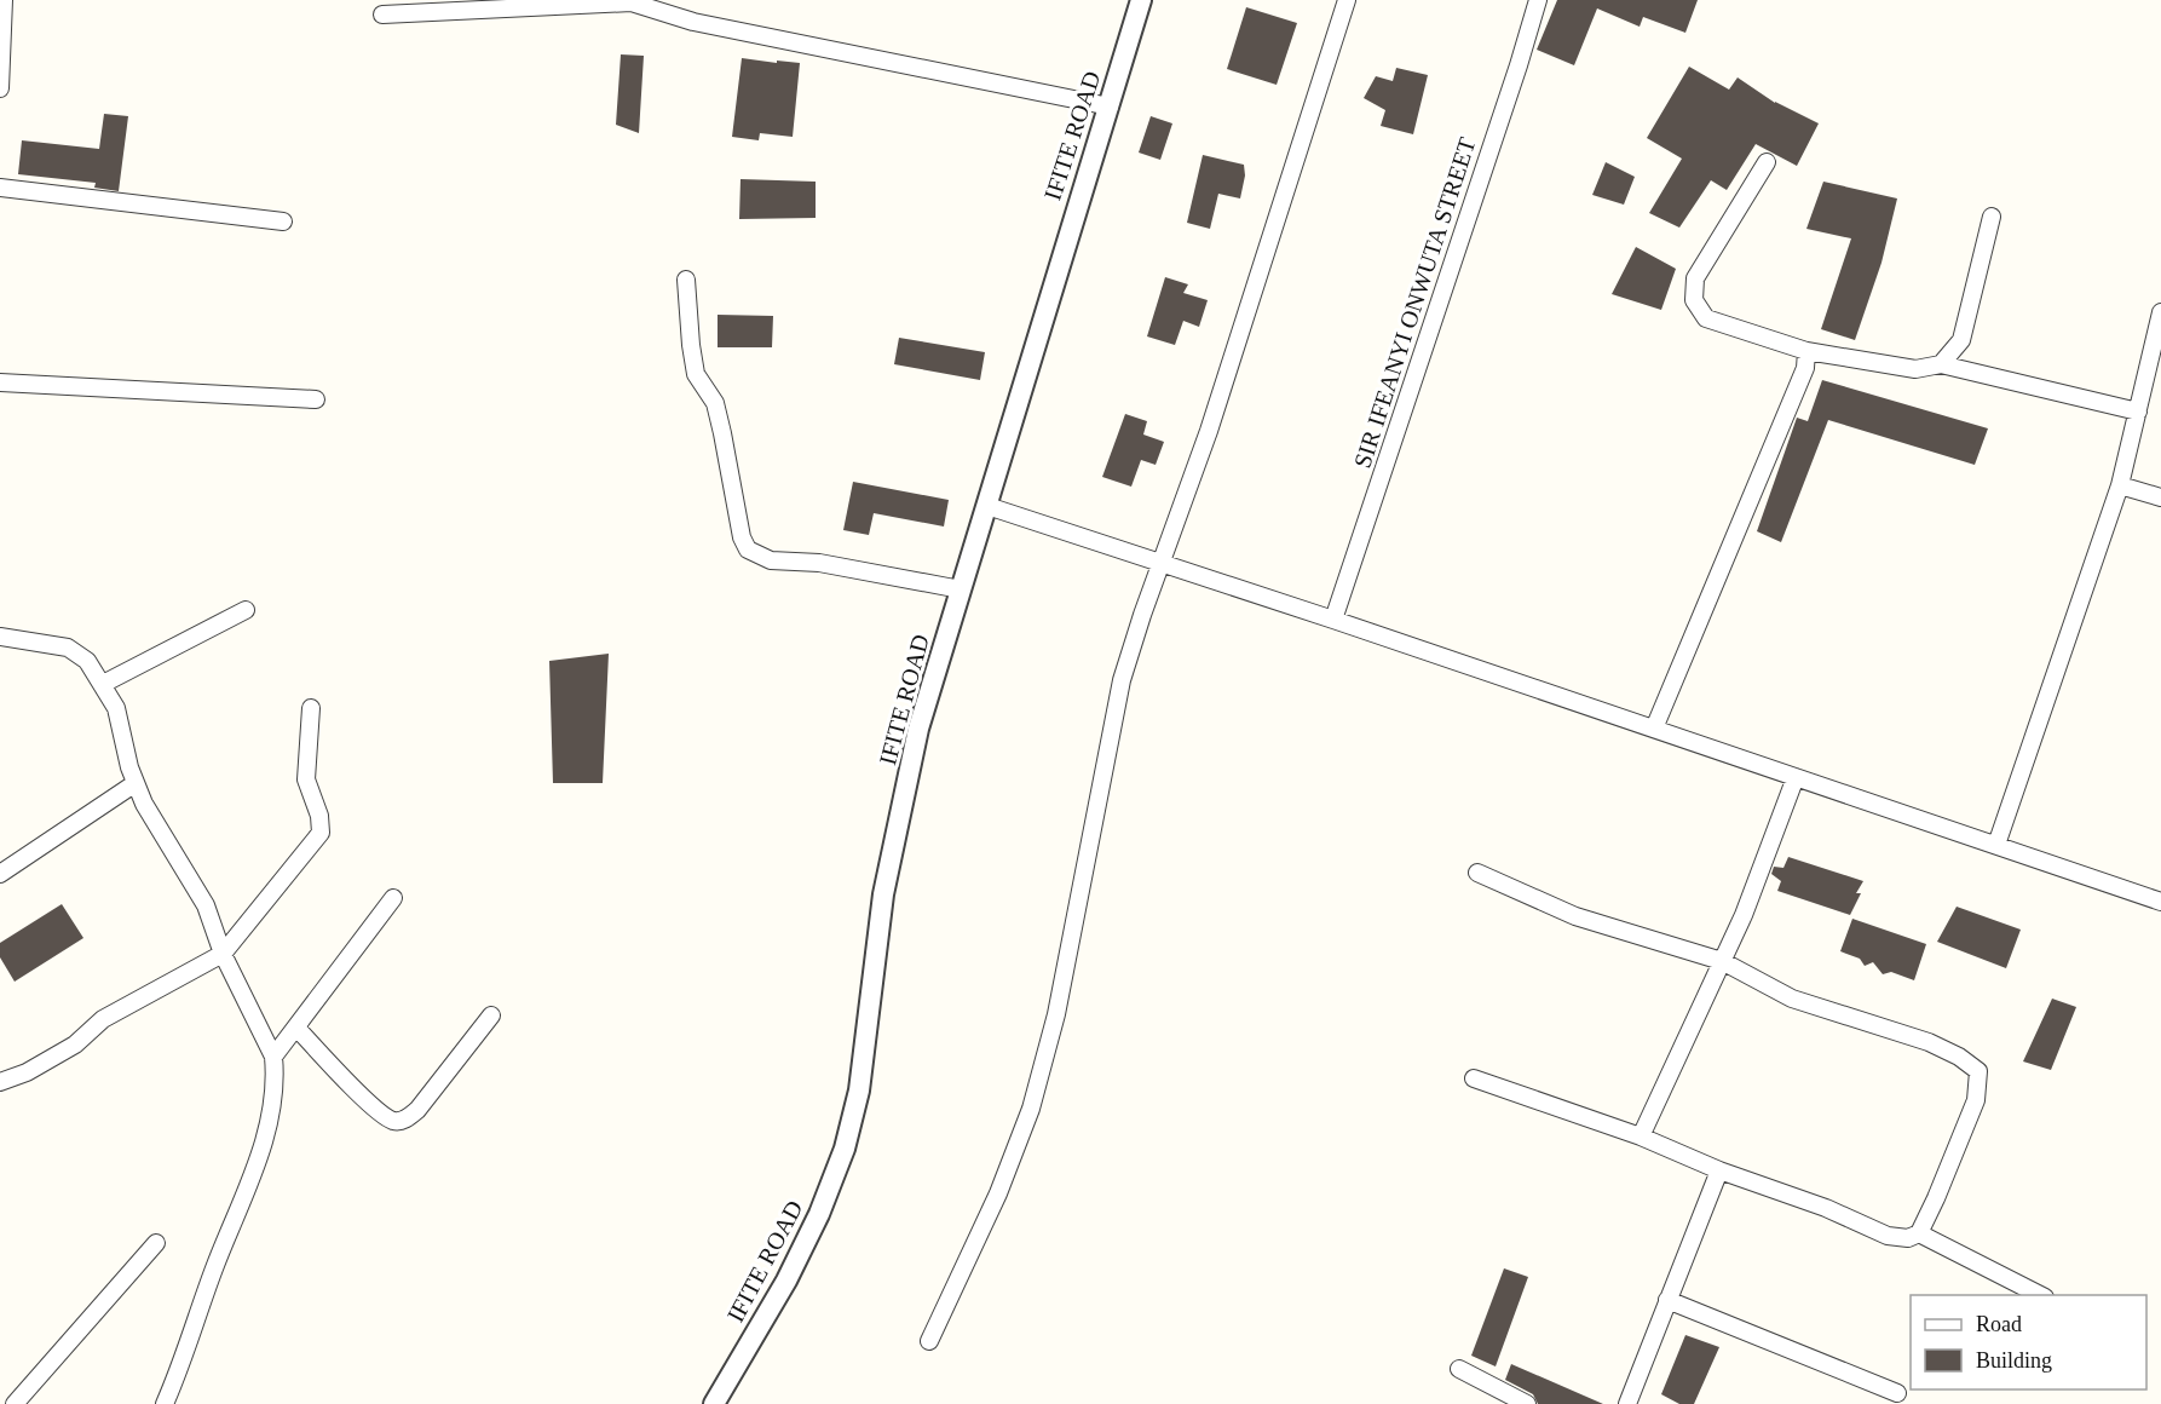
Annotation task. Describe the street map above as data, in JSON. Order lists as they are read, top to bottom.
{
  "streets": {
    "street": ["IFITE ROAD", "SIR IFEANYI ONWUTA STREET"]
  },
  "legend": ["Road", "Building"]
}
